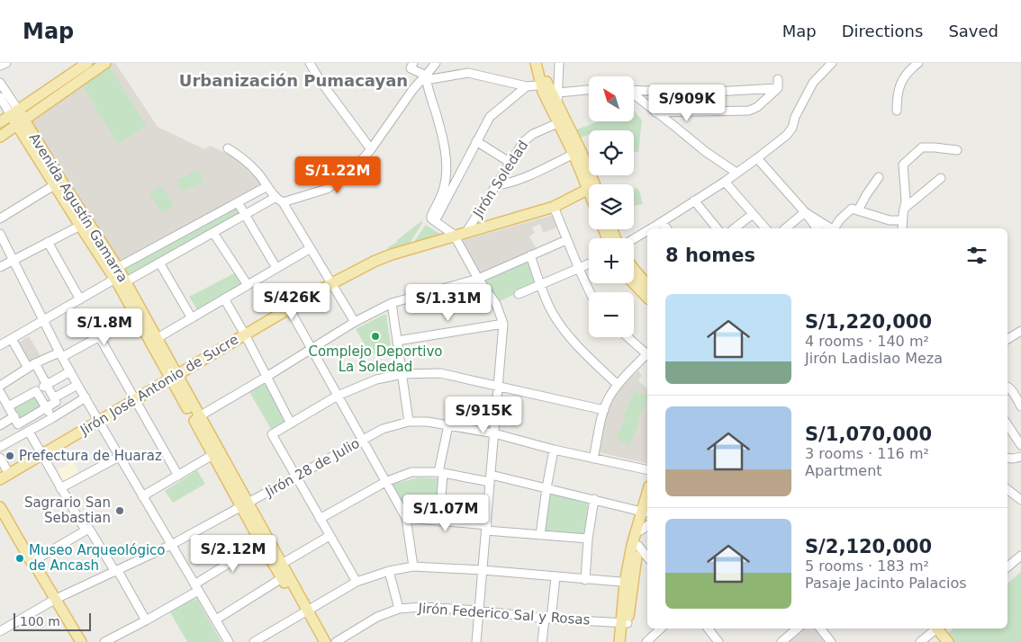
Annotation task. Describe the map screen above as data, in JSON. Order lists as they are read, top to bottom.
{
  "streets": {
    "main road": ["Avenida Agustín Gamarra", "Jirón José Antonio de Sucre"],
    "street": ["Jirón Soledad", "Jirón 28 de Julio", "Jirón Federico Sal y Rosas"]
  },
  "crossings": [
    ["Jirón Soledad", "Jirón José Antonio de Sucre"],
    ["Avenida Agustín Gamarra", "Jirón José Antonio de Sucre"],
    ["Avenida Agustín Gamarra", "Jirón 28 de Julio"]
  ],
  "districts": ["Urbanización Pumacayan"],
  "places": [
    "Complejo Deportivo La Soledad",
    "Prefectura de Huaraz",
    "Sagrario San Sebastian",
    "Museo Arqueológico de Ancash"
  ],
  "scale_bar": "100 m",
  "north": "top left",
  "page": {
    "header": "Map",
    "nav": ["Map", "Directions", "Saved"],
    "map_buttons": ["+", "−"],
    "price": [
      "S/909K",
      "S/1.22M",
      "S/426K",
      "S/1.31M",
      "S/1.8M",
      "S/915K",
      "S/1.07M",
      "S/2.12M"
    ],
    "heading": "8 homes",
    "list": [
      {
        "name": "S/1,220,000",
        "note": "4 rooms · 140 m² · Jirón Ladislao Meza"
      },
      {
        "name": "S/1,070,000",
        "note": "3 rooms · 116 m² · Apartment"
      },
      {
        "name": "S/2,120,000",
        "note": "5 rooms · 183 m² · Pasaje Jacinto Palacios"
      }
    ],
    "scale": "100 m"
  }
}
